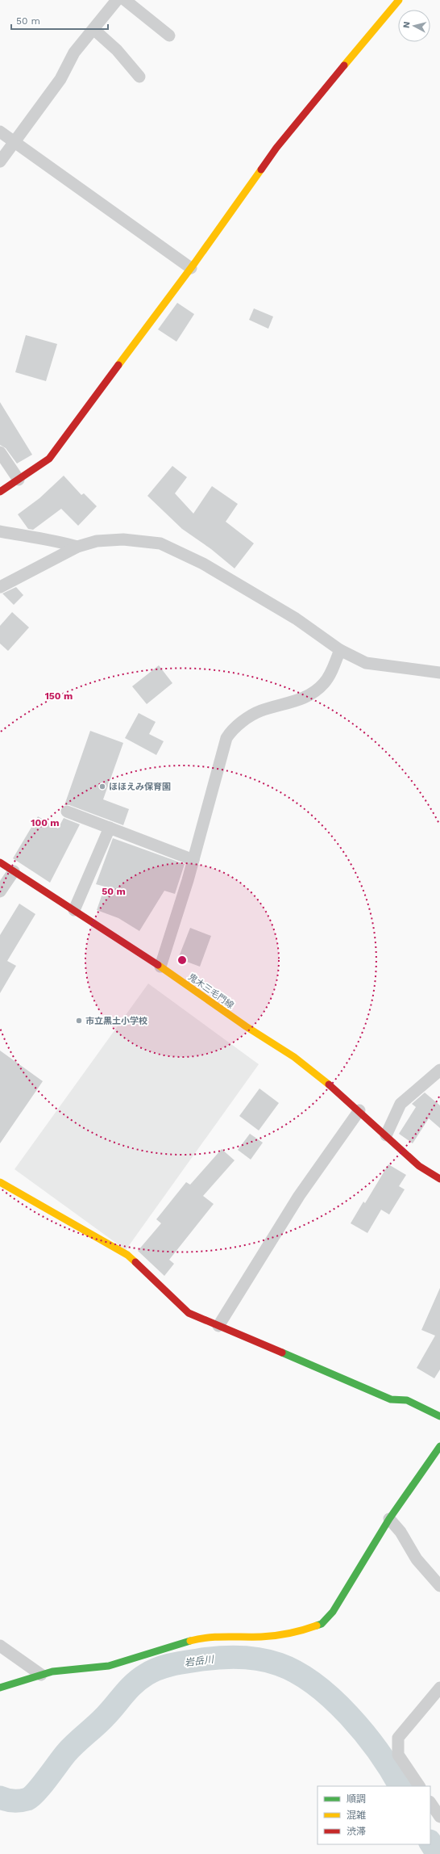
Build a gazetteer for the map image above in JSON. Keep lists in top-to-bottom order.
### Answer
{
  "streets": {
    "street": ["鬼木三毛門線"]
  },
  "water": ["岩岳川"],
  "places": ["ほほえみ保育園", "市立黒土小学校"],
  "legend": ["順調", "混雑", "渋滞"],
  "scale_bar": "50 m",
  "north": "left",
  "rings": ["150 m", "100 m", "50 m"]
}
